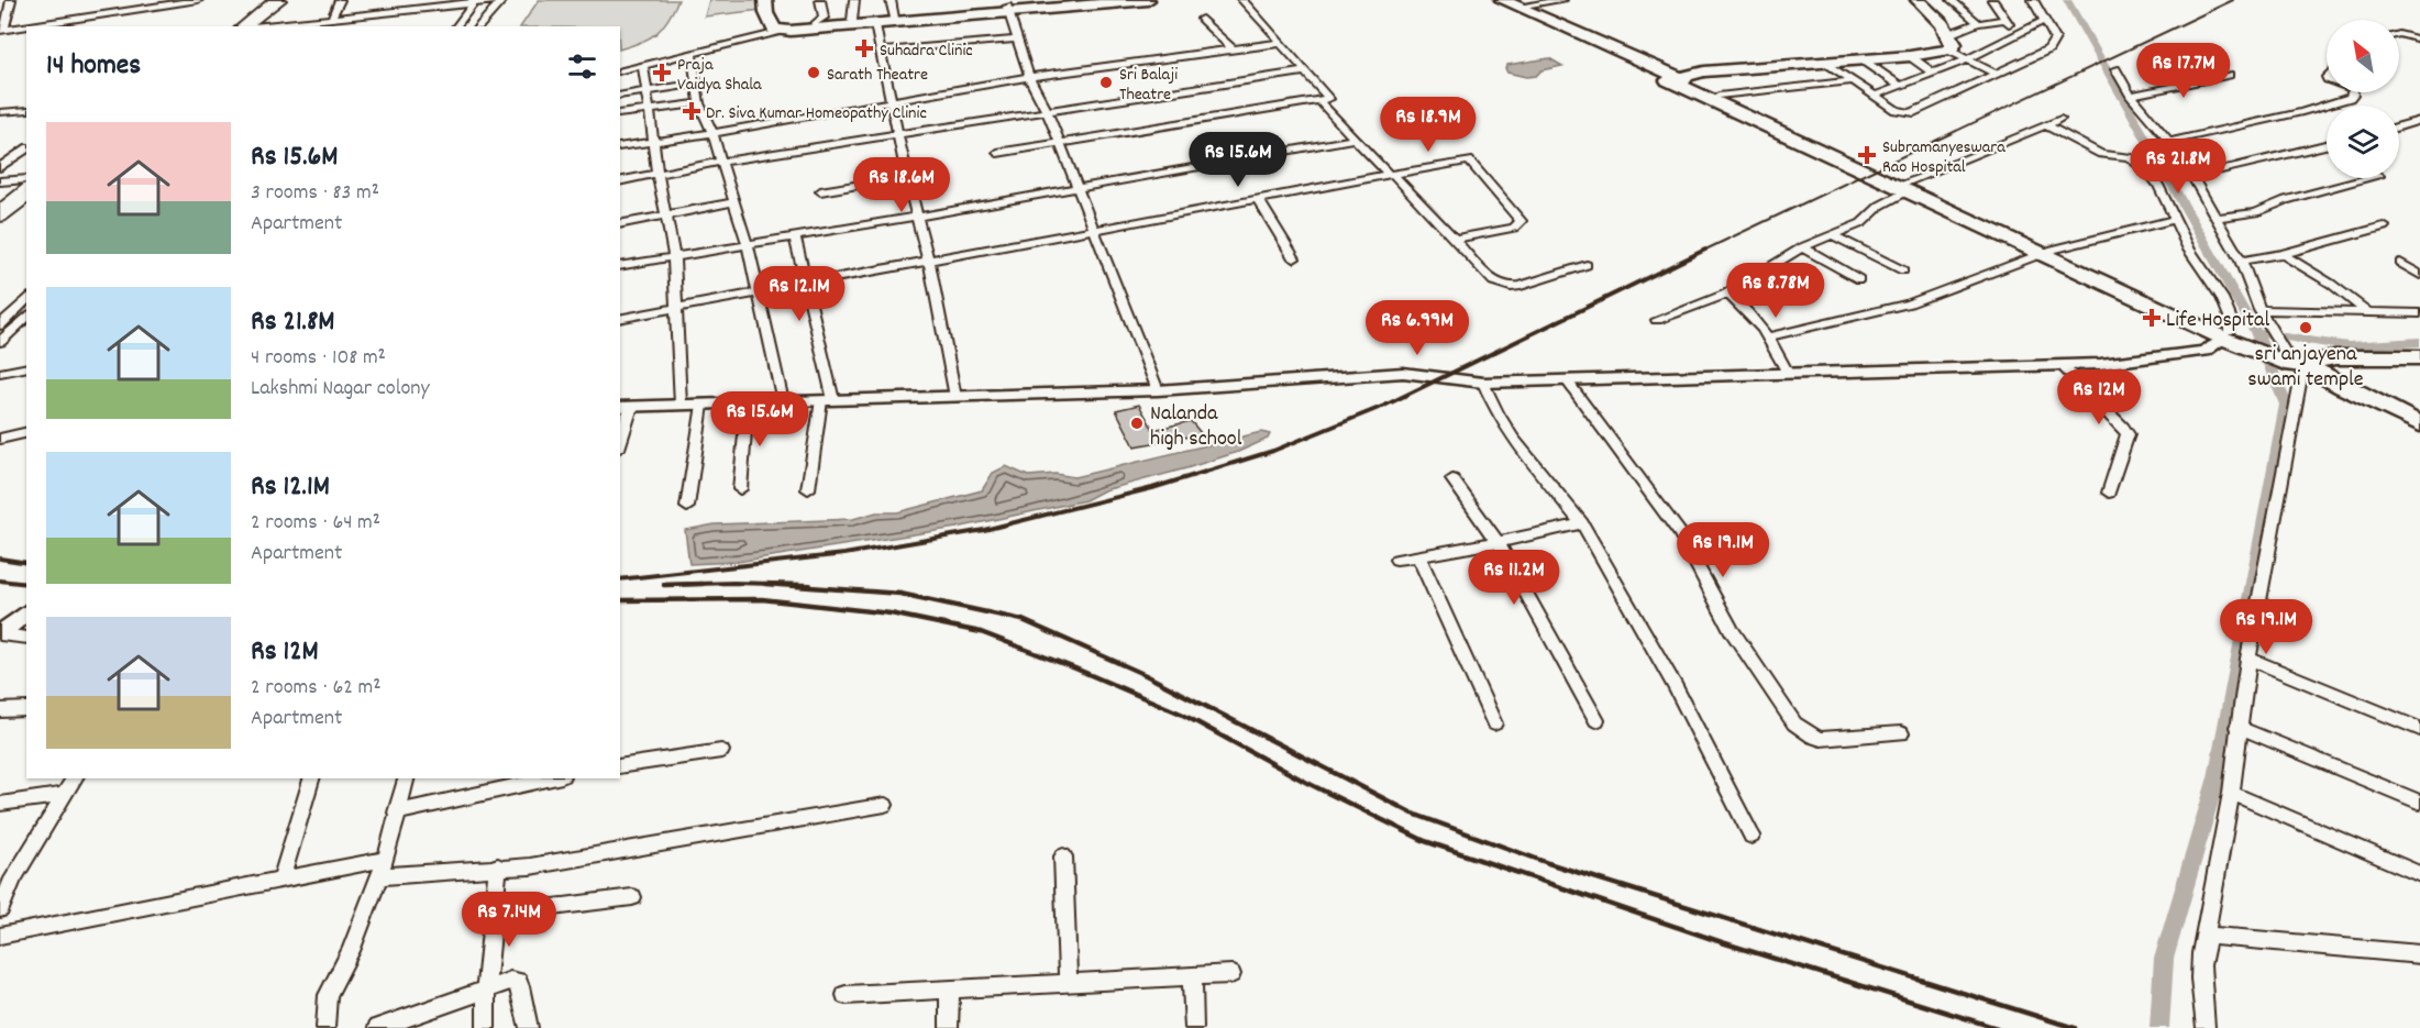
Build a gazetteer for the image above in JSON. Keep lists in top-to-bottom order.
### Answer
{
  "places": {
    "health": [
      "Suhadra Clinic",
      "Praja Vaidya Shala",
      "Dr. Siva Kumar Homeopathy Clinic",
      "Subramanyeswara Rao Hospital",
      "Life Hospital"
    ],
    "other": [
      "Sarath Theatre",
      "Sri Balaji Theatre",
      "sri anjayena swami temple",
      "Nalanda high school"
    ]
  },
  "north": "top left",
  "page": {
    "heading": "14 homes",
    "price": [
      "Rs 17.7M",
      "Rs 18.9M",
      "Rs 15.6M",
      "Rs 21.8M",
      "Rs 18.6M",
      "Rs 8.78M",
      "Rs 12.1M",
      "Rs 6.99M",
      "Rs 12M",
      "Rs 15.6M",
      "Rs 19.1M",
      "Rs 11.2M",
      "Rs 19.1M",
      "Rs 7.14M"
    ],
    "list": [
      {
        "name": "Rs 15.6M",
        "note": "3 rooms · 83 m² · Apartment"
      },
      {
        "name": "Rs 21.8M",
        "note": "4 rooms · 108 m² · Lakshmi Nagar colony"
      },
      {
        "name": "Rs 12.1M",
        "note": "2 rooms · 64 m² · Apartment"
      },
      {
        "name": "Rs 12M",
        "note": "2 rooms · 62 m² · Apartment"
      }
    ]
  }
}
